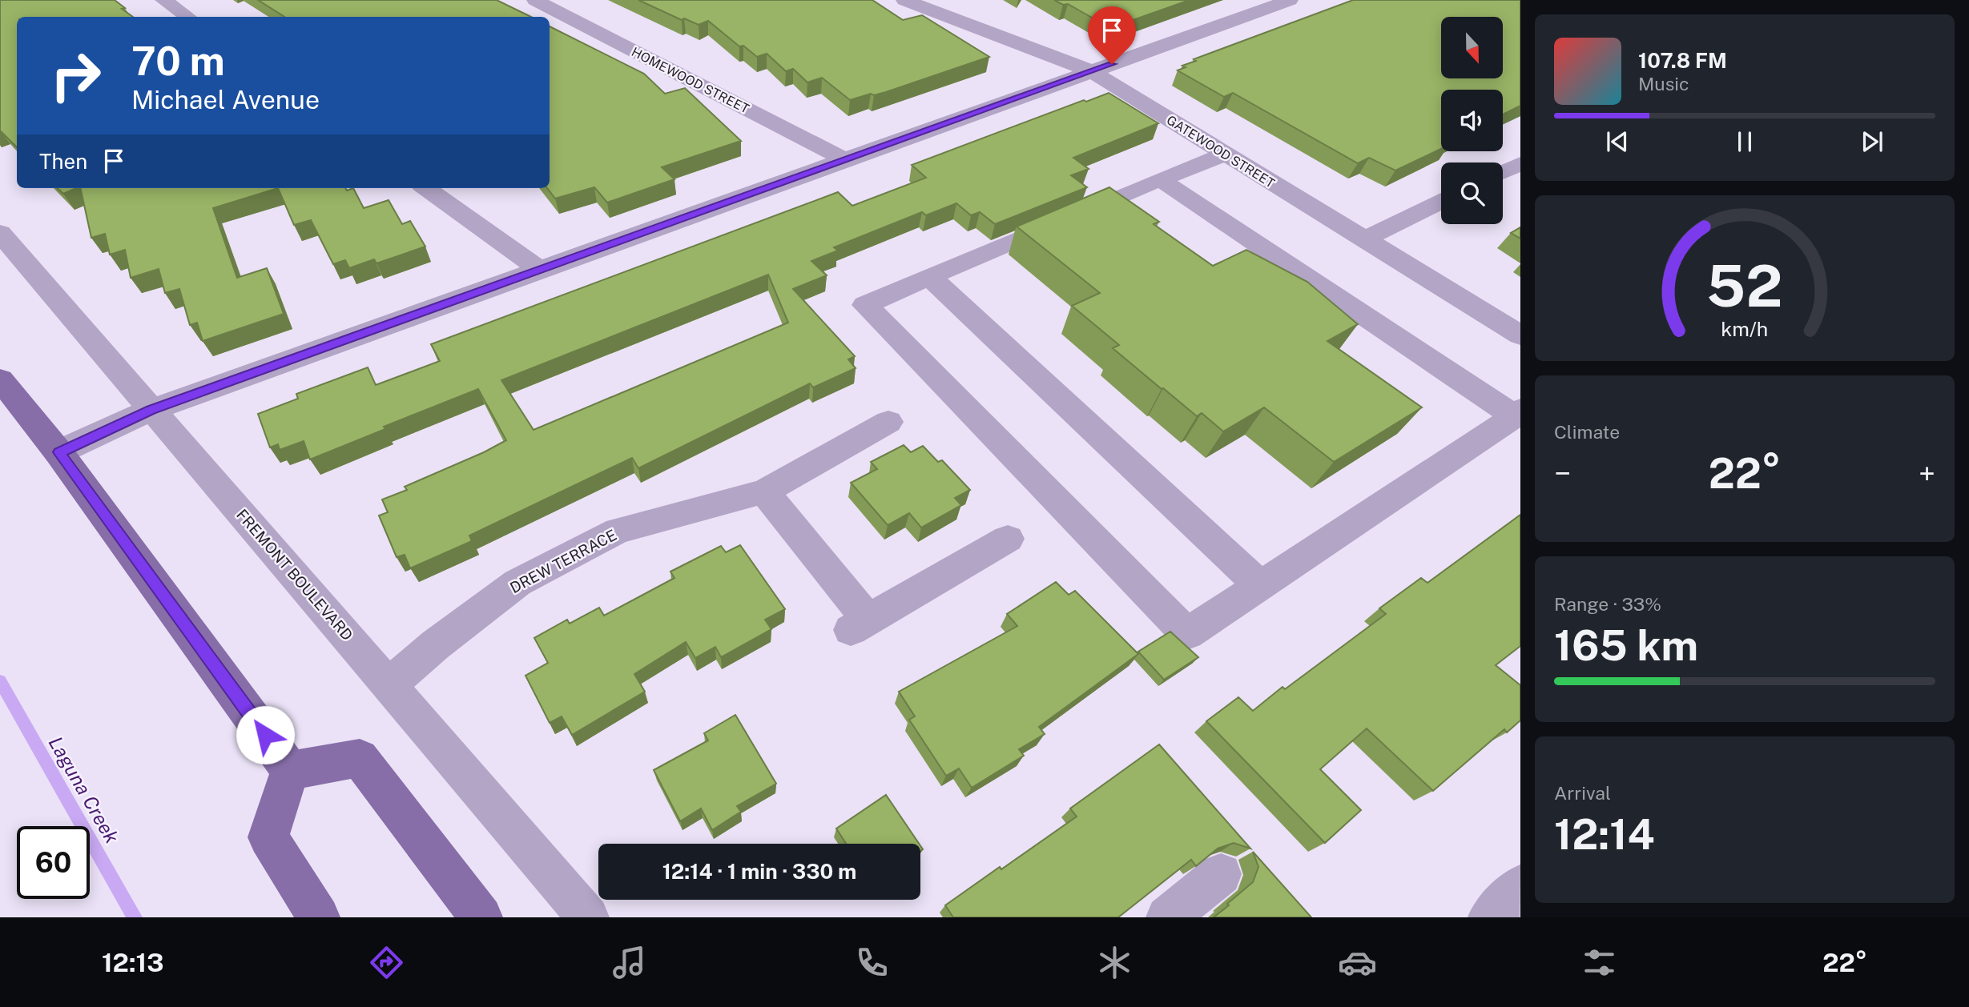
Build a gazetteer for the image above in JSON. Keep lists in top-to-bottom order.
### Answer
{
  "streets": {
    "street": [
      "HOMEWOOD STREET",
      "GATEWOOD STREET",
      "DREW TERRACE",
      "FREMONT BOULEVARD"
    ]
  },
  "crossings": [
    ["DREW TERRACE", "FREMONT BOULEVARD"]
  ],
  "water": ["Laguna Creek"],
  "north": "bottom",
  "page": {
    "turn": ["70 m", "Michael Avenue"],
    "song": ["107.8 FM", "Music"],
    "then": "Then",
    "tile": [
      "Climate",
      ["Range · 33%", "165 km"],
      ["Arrival", "12:14"]
    ],
    "heat": ["−", "22°", "+"],
    "limit": "60",
    "trip": "12:14 · 1 min · 330 m",
    "tabs": ["12:13", "22°"],
    "gauge": ["52", "km/h"]
  }
}
